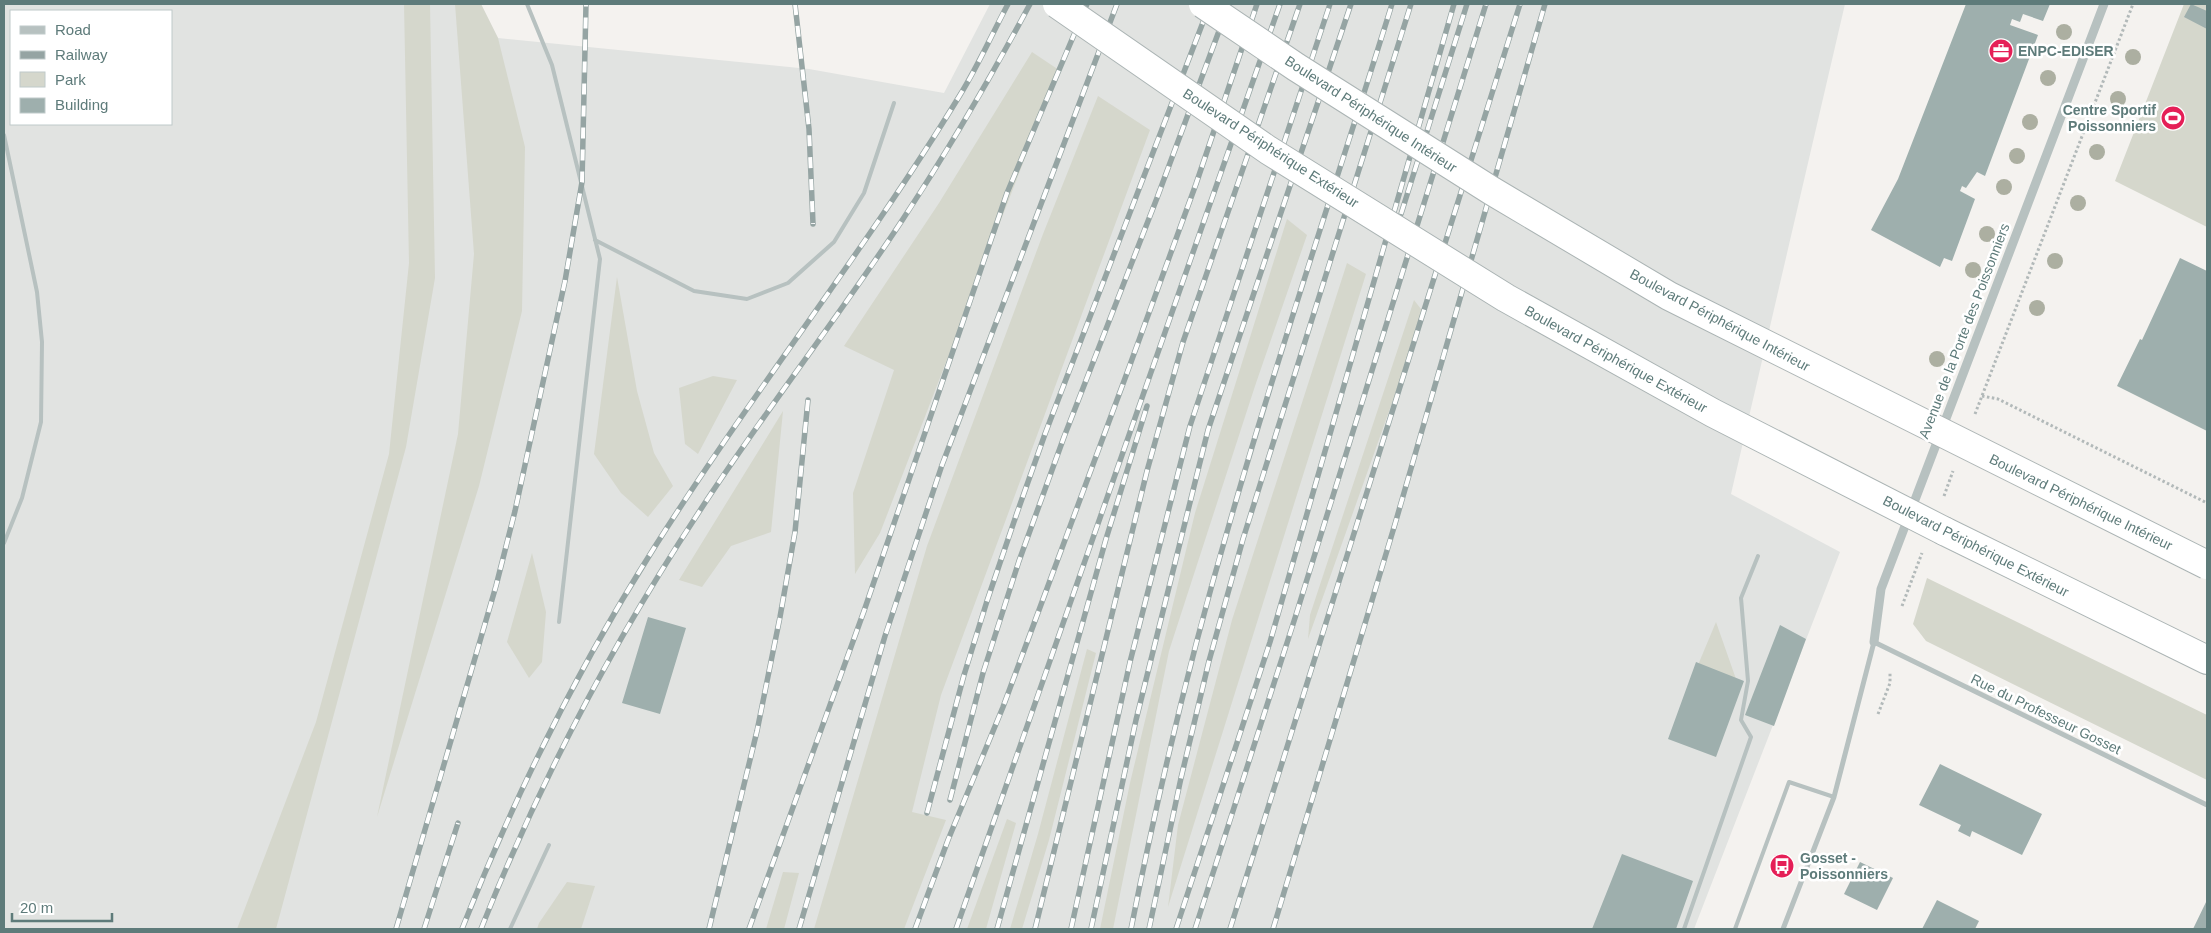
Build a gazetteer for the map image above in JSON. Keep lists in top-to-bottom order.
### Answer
{
  "streets": {
    "highway": ["Boulevard Périphérique Intérieur", "Boulevard Périphérique Extérieur"],
    "street": ["Avenue de la Porte des Poissonniers", "Rue du Professeur Gosset"]
  },
  "crossings": [
    ["Avenue de la Porte des Poissonniers", "Rue du Professeur Gosset"]
  ],
  "places": {
    "office": ["ENPC-EDISER"],
    "sports": ["Centre Sportif Poissonniers"],
    "bus stop": ["Gosset - Poissonniers"]
  },
  "legend": [
    "Road",
    "Railway",
    "Park",
    "Building"
  ],
  "scale_bar": "20 m"
}
